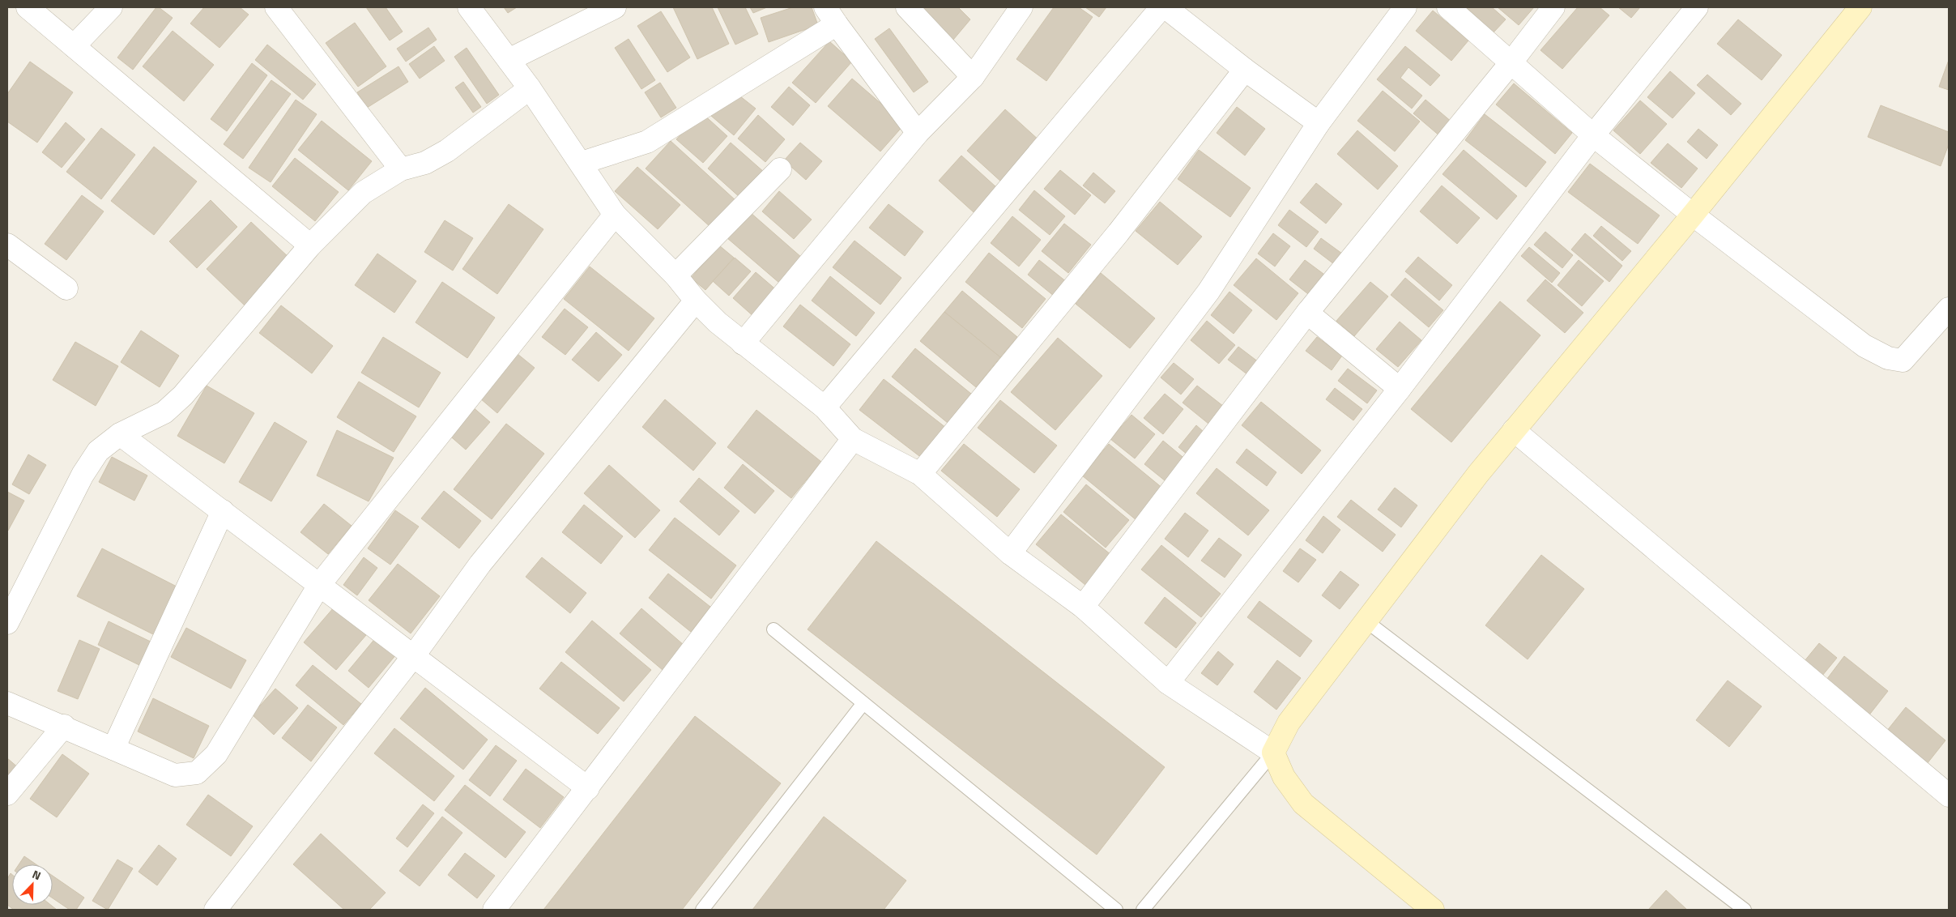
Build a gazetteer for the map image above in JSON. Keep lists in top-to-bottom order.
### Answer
{
  "north": "top right"
}
